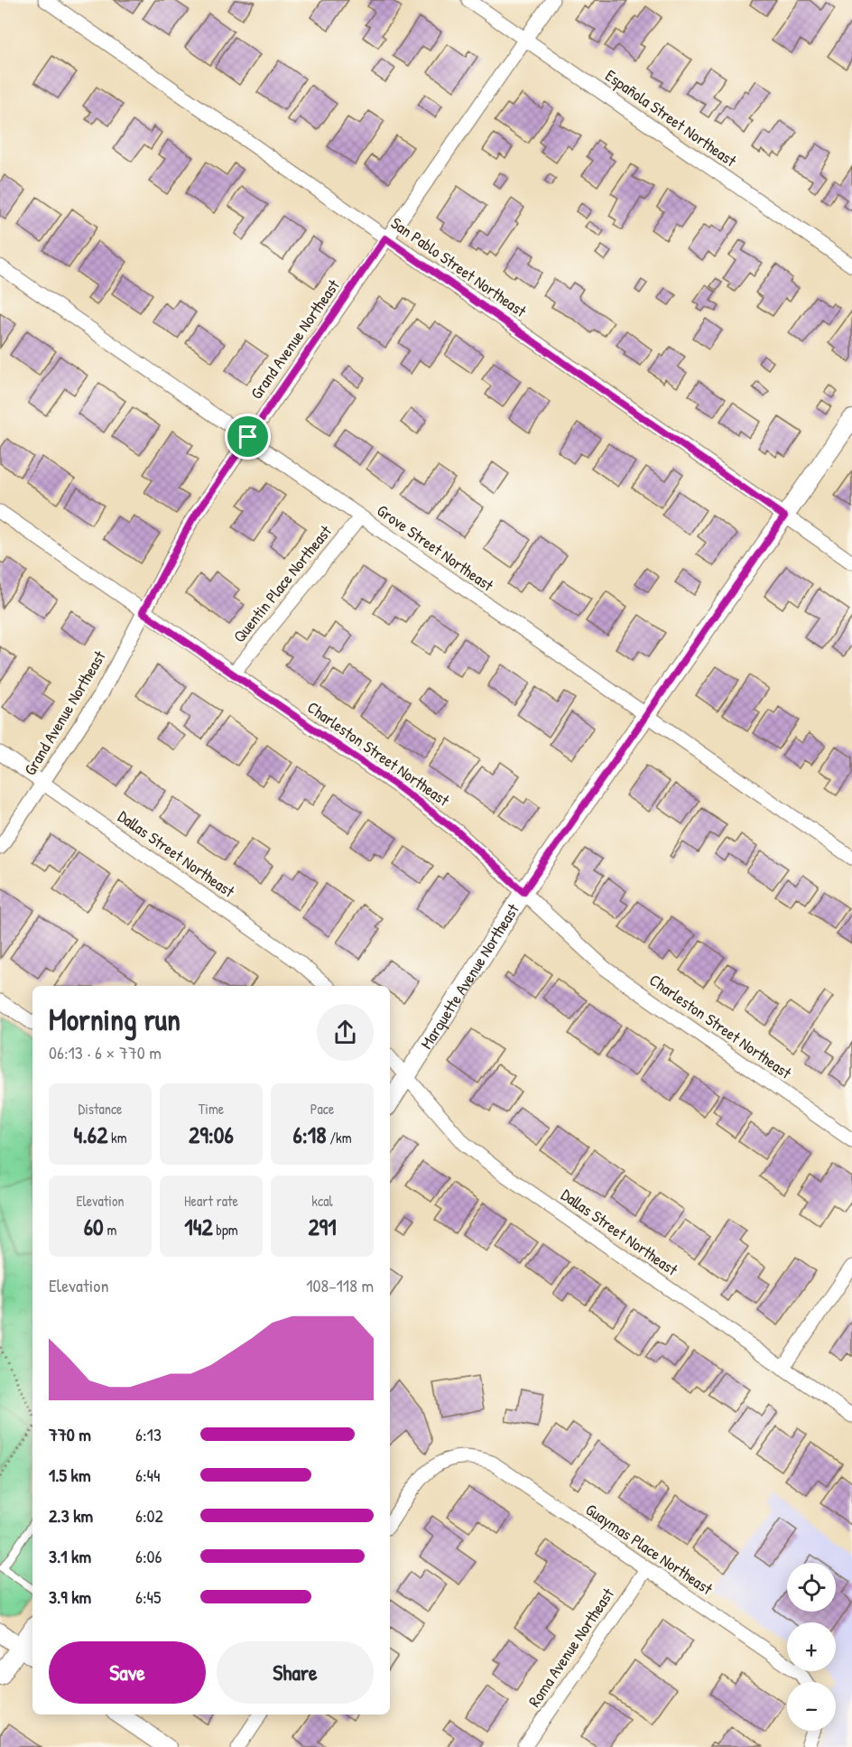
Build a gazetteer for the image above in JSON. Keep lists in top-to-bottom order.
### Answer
{
  "streets": {
    "street": [
      "Española Street Northeast",
      "San Pablo Street Northeast",
      "Grand Avenue Northeast",
      "Grove Street Northeast",
      "Quentin Place Northeast",
      "Charleston Street Northeast",
      "Dallas Street Northeast",
      "Marquette Avenue Northeast",
      "Guaymas Place Northeast",
      "Roma Avenue Northeast"
    ]
  },
  "crossings": [
    ["Española Street Northeast", "Grand Avenue Northeast"],
    ["San Pablo Street Northeast", "Grand Avenue Northeast"],
    ["San Pablo Street Northeast", "Marquette Avenue Northeast"],
    ["Grand Avenue Northeast", "Grove Street Northeast"],
    ["Grand Avenue Northeast", "Charleston Street Northeast"],
    ["Grand Avenue Northeast", "Dallas Street Northeast"],
    ["Grove Street Northeast", "Quentin Place Northeast"],
    ["Grove Street Northeast", "Marquette Avenue Northeast"],
    ["Quentin Place Northeast", "Charleston Street Northeast"],
    ["Charleston Street Northeast", "Marquette Avenue Northeast"],
    ["Dallas Street Northeast", "Marquette Avenue Northeast"],
    ["Guaymas Place Northeast", "Roma Avenue Northeast"]
  ],
  "page": {
    "heading": ["Morning run", "06:13 · 6 × 770 m"],
    "stats": [
      ["Distance", "4.62 km"],
      ["Time", "29:06"],
      ["Pace", "6:18 /km"],
      ["Elevation", "60 m"],
      ["Heart rate", "142 bpm"],
      ["kcal", "291"]
    ],
    "chart": ["Elevation", "108–118 m"],
    "list": [
      {
        "name": "770 m",
        "note": "6:13"
      },
      {
        "name": "1.5 km",
        "note": "6:44"
      },
      {
        "name": "2.3 km",
        "note": "6:02"
      },
      {
        "name": "3.1 km",
        "note": "6:06"
      },
      {
        "name": "3.9 km",
        "note": "6:45"
      }
    ],
    "map_buttons": ["+", "−"],
    "buttons": ["Save", "Share"]
  }
}
